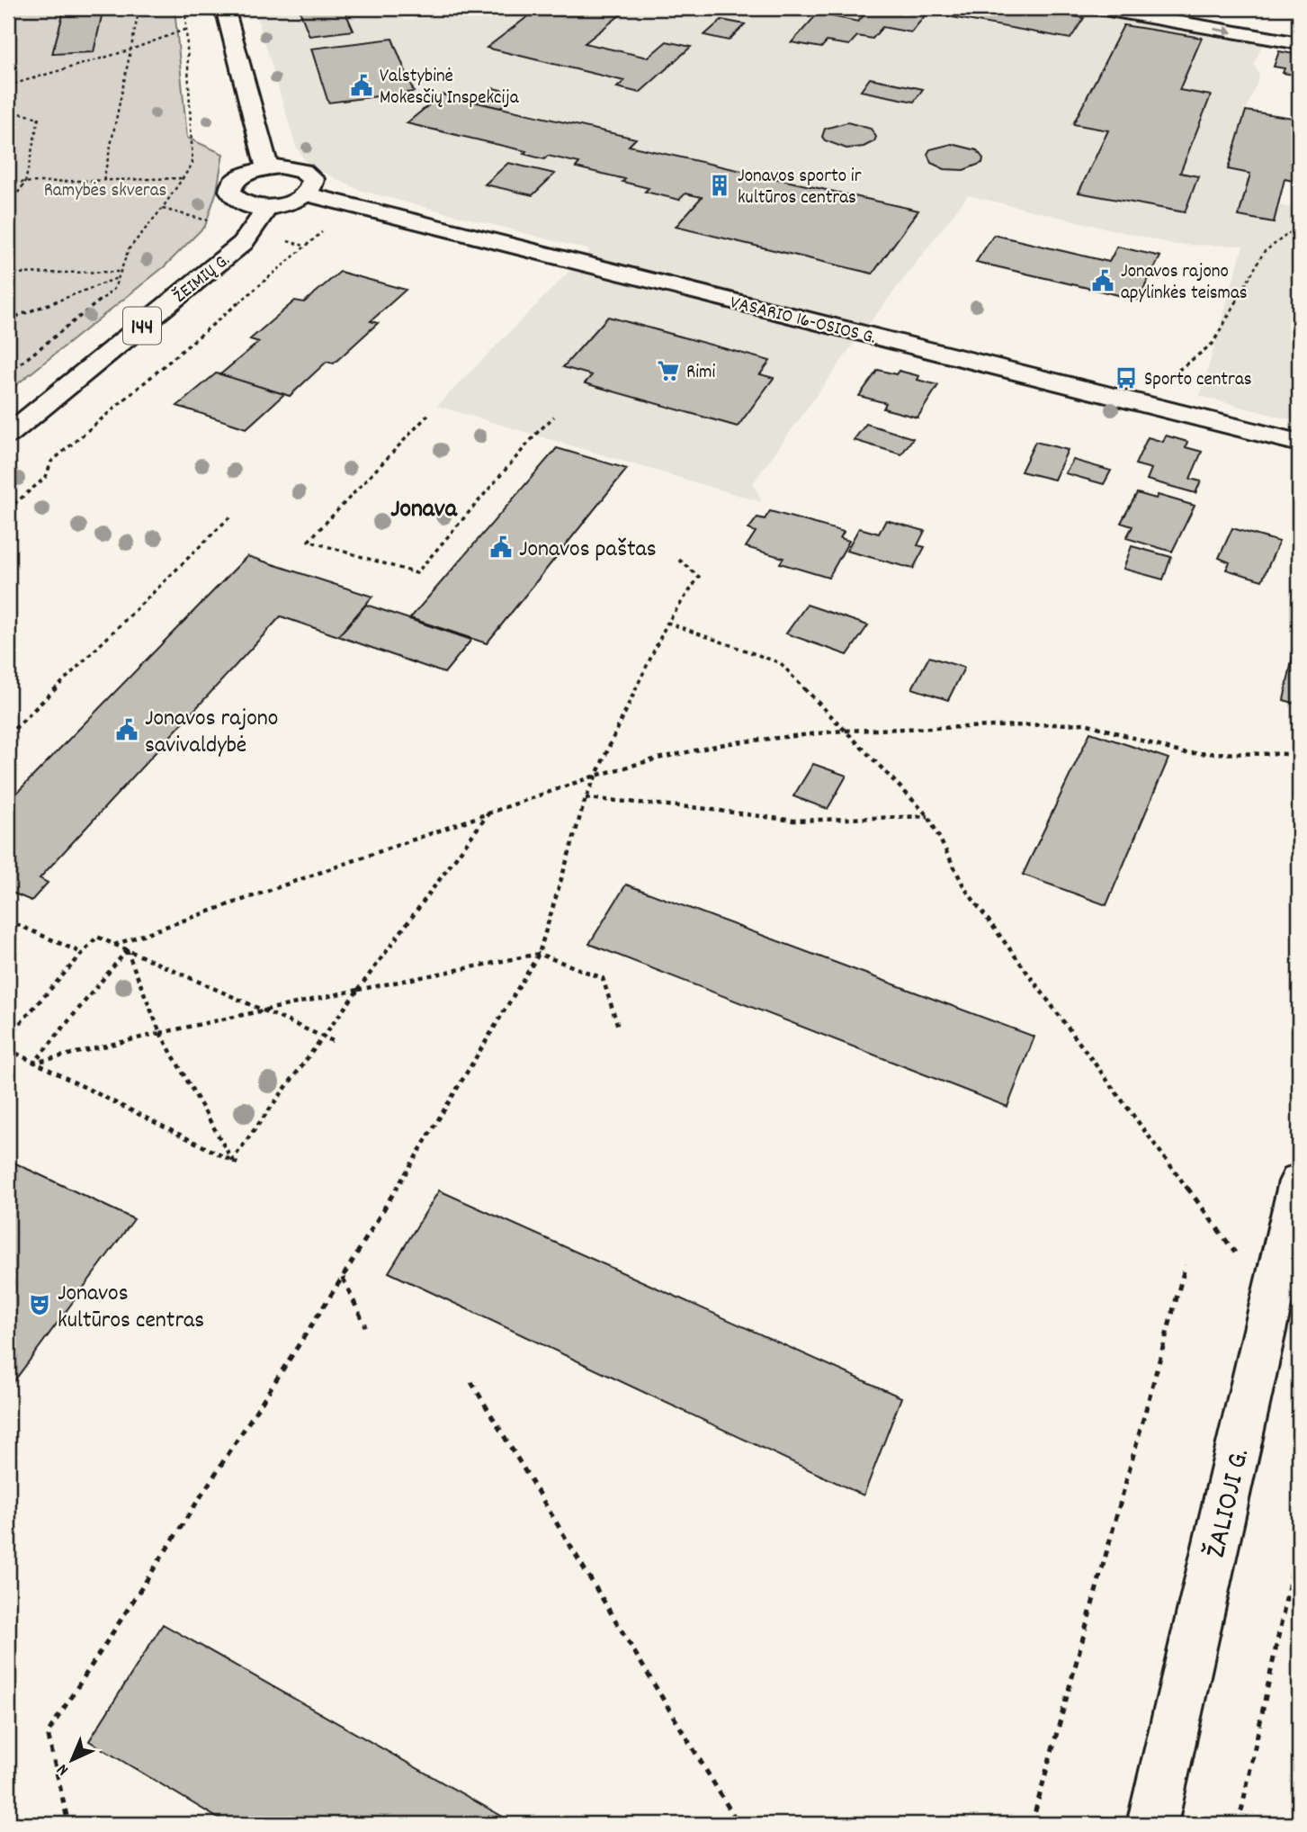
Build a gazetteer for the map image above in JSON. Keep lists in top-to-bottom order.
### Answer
{
  "streets": {
    "main road": [
      "ŽEIMIŲ G.",
      "VASARIO 16-OSIOS G.",
      "144",
      "ŽALIOJI G."
    ]
  },
  "districts": ["Jonava"],
  "parks": ["Ramybės skveras"],
  "places": {
    "public building": [
      "Valstybinė Mokesčių Inspekcija",
      "Jonavos rajono apylinkės teismas",
      "Jonavos paštas",
      "Jonavos rajono savivaldybė"
    ],
    "building": ["Jonavos sporto ir kultūros centras"],
    "supermarket": ["Rimi"],
    "bus stop": ["Sporto centras"],
    "theatre": ["Jonavos kultūros centras"]
  },
  "north": "bottom left"
}
